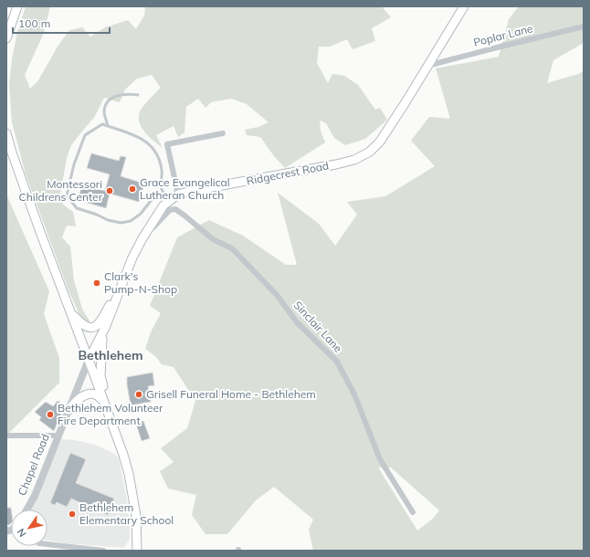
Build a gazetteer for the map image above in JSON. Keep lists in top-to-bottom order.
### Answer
{
  "streets": {
    "main road": ["Ridgecrest Road"],
    "street": ["Poplar Lane", "Sinclair Lane", "Chapel Road"]
  },
  "crossings": [
    ["Poplar Lane", "Ridgecrest Road"],
    ["Ridgecrest Road", "Sinclair Lane"],
    ["Ridgecrest Road", "Chapel Road"]
  ],
  "districts": ["Bethlehem"],
  "places": [
    "Grace Evangelical Lutheran Church",
    "Montessori Childrens Center",
    "Clark's Pump-N-Shop",
    "Grisell Funeral Home - Bethlehem",
    "Bethlehem Volunteer Fire Department",
    "Bethlehem Elementary School"
  ],
  "scale_bar": "100 m",
  "north": "bottom left"
}
